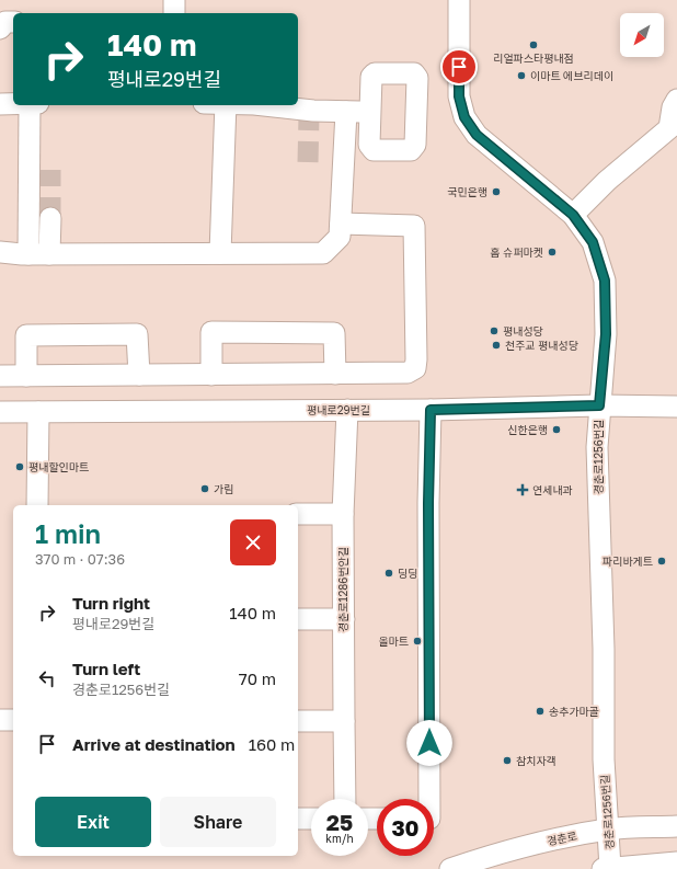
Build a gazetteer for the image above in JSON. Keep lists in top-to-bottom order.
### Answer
{
  "streets": {
    "street": [
      "평내로29번길",
      "경춘로1256번길",
      "경춘로1286번안길",
      "경춘로"
    ]
  },
  "crossings": [
    ["평내로29번길", "경춘로1256번길"],
    ["평내로29번길", "경춘로1286번안길"],
    ["경춘로1256번길", "경춘로"]
  ],
  "places": {
    "other": [
      "리얼파스타평내점",
      "이마트 에브리데이",
      "국민은행",
      "홈 슈퍼마켓",
      "평내성당",
      "천주교 평내성당",
      "신한은행",
      "평내할인마트",
      "가림",
      "파리바게트",
      "딩딩",
      "올마트",
      "송추가마골",
      "참치자객"
    ],
    "health": ["연세내과"]
  },
  "north": "bottom left",
  "page": {
    "turn": ["140 m", "평내로29번길"],
    "heading": ["1 min", "370 m · 07:36"],
    "list": [
      {
        "name": "Turn right",
        "note": "평내로29번길",
        "value": "140 m"
      },
      {
        "name": "Turn left",
        "note": "경춘로1256번길",
        "value": "70 m"
      },
      {
        "name": "Arrive at destination",
        "value": "160 m"
      }
    ],
    "buttons": ["Exit", "Share"],
    "speed": "25 km/h",
    "limit": "30"
  }
}
